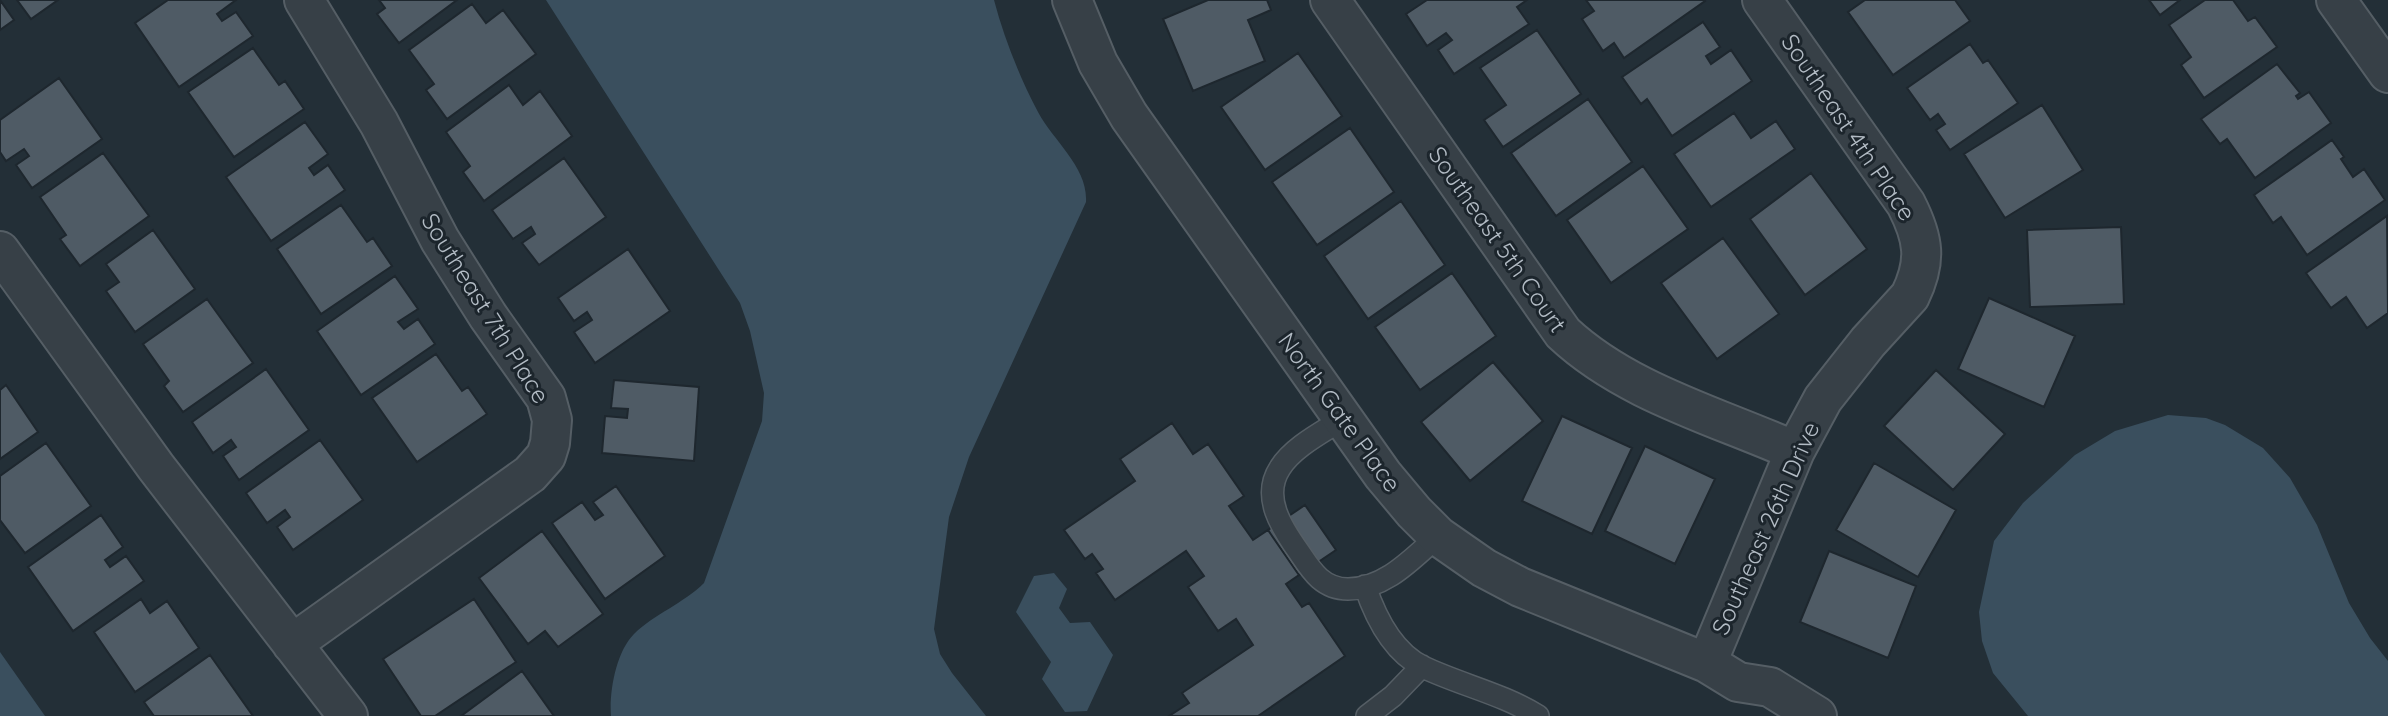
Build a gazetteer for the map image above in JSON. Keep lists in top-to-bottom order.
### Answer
{
  "streets": {
    "street": [
      "Southeast 4th Place",
      "Southeast 5th Court",
      "Southeast 7th Place",
      "North Gate Place",
      "Southeast 26th Drive"
    ]
  },
  "crossings": [
    ["Southeast 4th Place", "Southeast 26th Drive"],
    ["Southeast 5th Court", "Southeast 26th Drive"],
    ["North Gate Place", "Southeast 26th Drive"]
  ]
}
